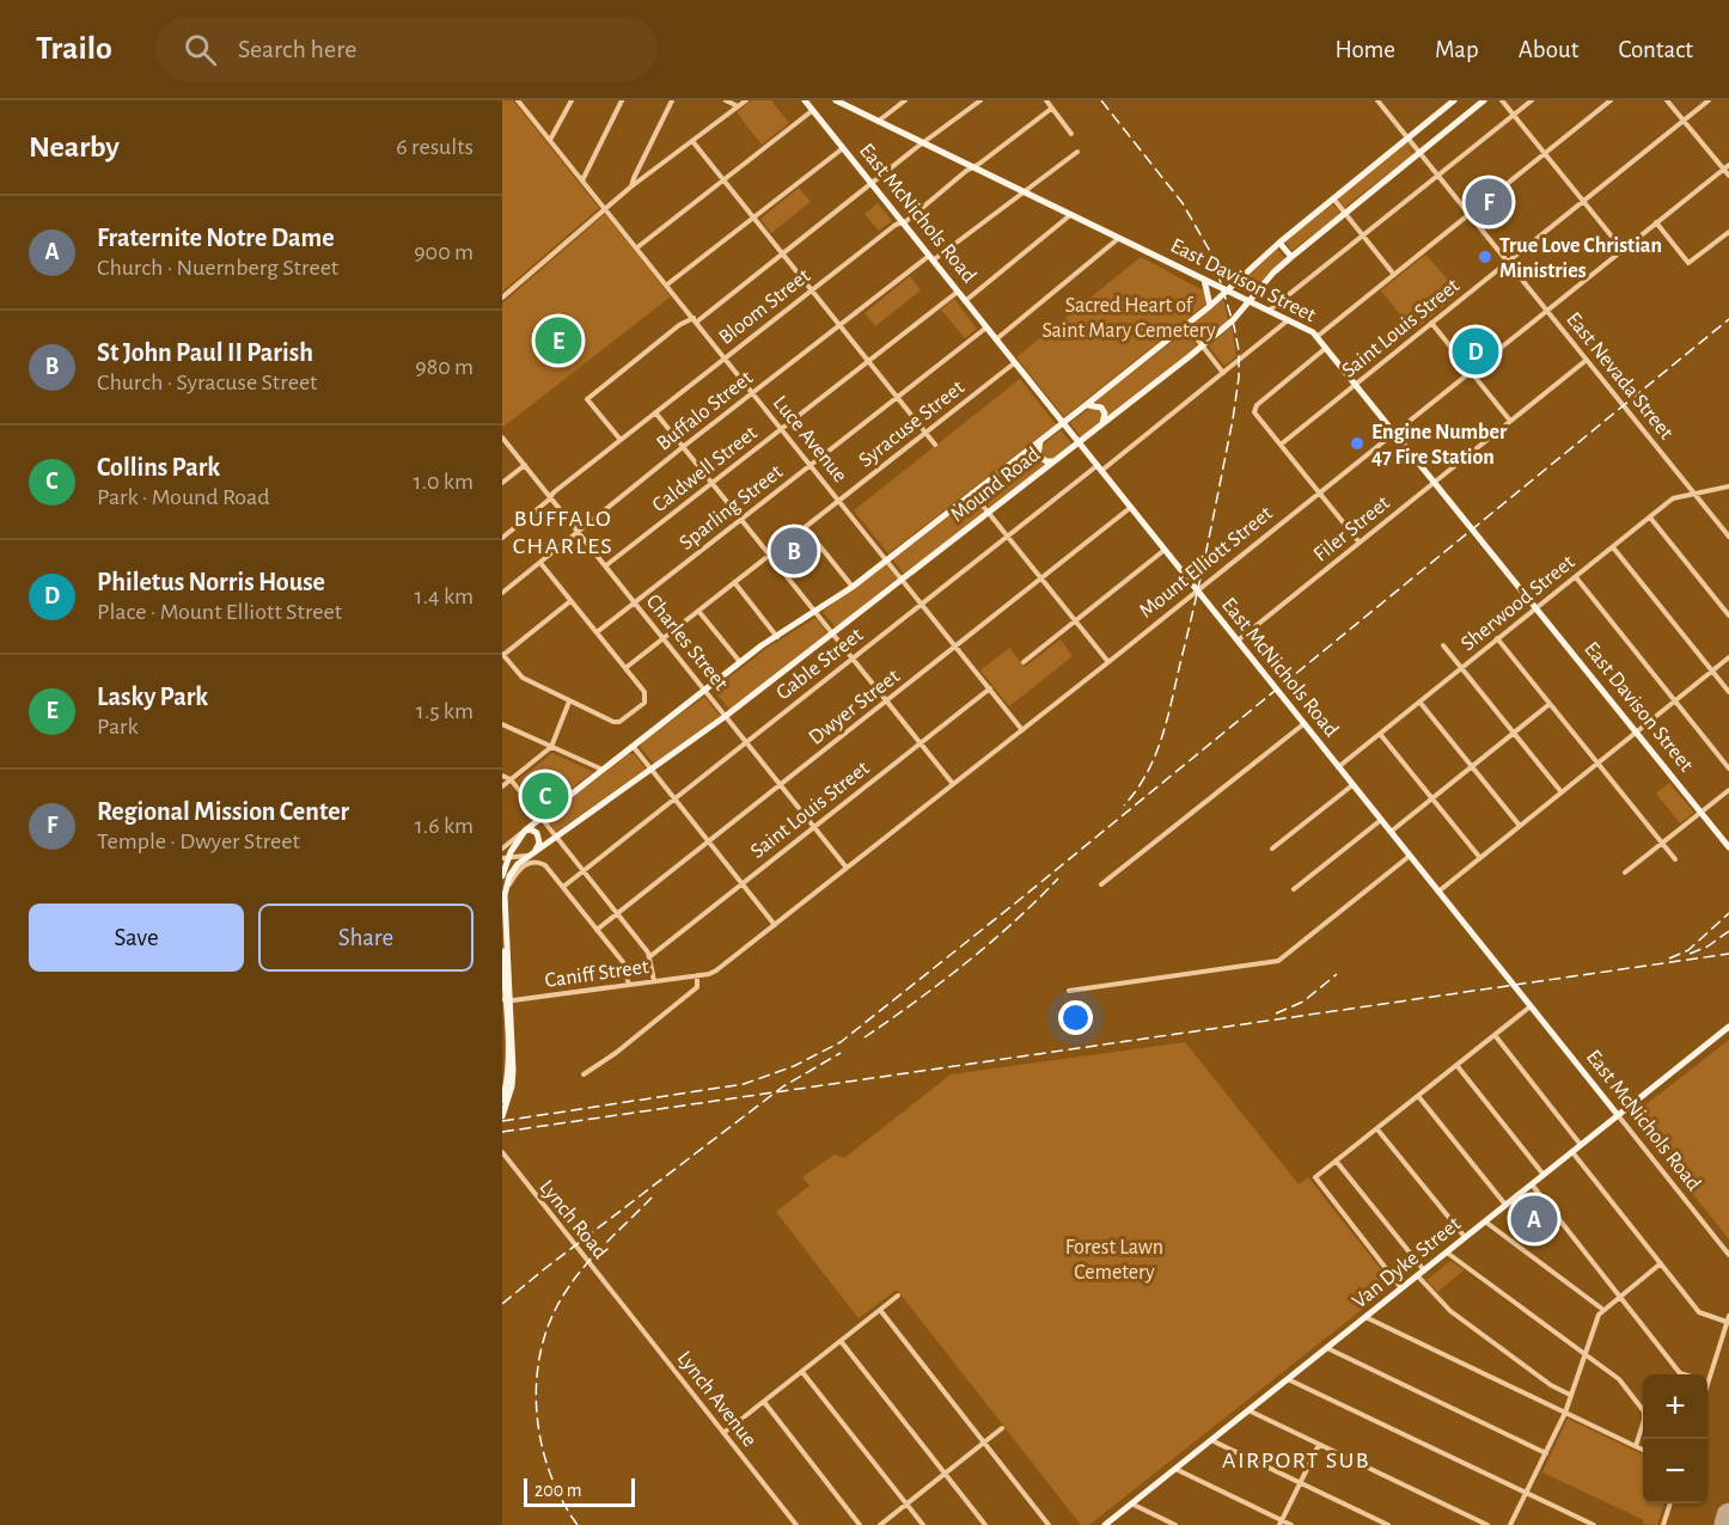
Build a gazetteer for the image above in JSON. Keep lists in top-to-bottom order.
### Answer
{
  "streets": {
    "main road": [
      "East McNichols Road",
      "East Davison Street",
      "Mound Road",
      "Van Dyke Street"
    ],
    "street": [
      "Bloom Street",
      "Saint Louis Street",
      "East Nevada Street",
      "Buffalo Street",
      "Syracuse Street",
      "Luce Avenue",
      "Caldwell Street",
      "Sparling Street",
      "Filer Street",
      "Mount Elliott Street",
      "Sherwood Street",
      "Charles Street",
      "Gable Street",
      "Dwyer Street",
      "Caniff Street",
      "Lynch Road",
      "Lynch Avenue"
    ]
  },
  "crossings": [
    ["East McNichols Road", "Bloom Street"],
    ["East McNichols Road", "Buffalo Street"],
    ["East McNichols Road", "Syracuse Street"],
    ["East McNichols Road", "Caldwell Street"],
    ["East McNichols Road", "Mound Road"],
    ["East McNichols Road", "Sparling Street"],
    ["East McNichols Road", "Filer Street"],
    ["East McNichols Road", "Mount Elliott Street"],
    ["East McNichols Road", "Sherwood Street"],
    ["East McNichols Road", "Gable Street"],
    ["East McNichols Road", "Dwyer Street"],
    ["East McNichols Road", "Van Dyke Street"],
    ["East Davison Street", "Bloom Street"],
    ["East Davison Street", "Saint Louis Street"],
    ["East Davison Street", "Buffalo Street"],
    ["East Davison Street", "Mound Road"],
    ["East Davison Street", "Filer Street"],
    ["East Davison Street", "Mount Elliott Street"],
    ["East Davison Street", "Sherwood Street"],
    ["East Davison Street", "Gable Street"],
    ["Bloom Street", "Luce Avenue"],
    ["Bloom Street", "Charles Street"],
    ["Saint Louis Street", "East Nevada Street"],
    ["Saint Louis Street", "Luce Avenue"],
    ["Saint Louis Street", "Charles Street"],
    ["East Nevada Street", "Mound Road"],
    ["East Nevada Street", "Filer Street"],
    ["East Nevada Street", "Mount Elliott Street"],
    ["East Nevada Street", "Sherwood Street"],
    ["Buffalo Street", "Luce Avenue"],
    ["Buffalo Street", "Charles Street"],
    ["Syracuse Street", "Luce Avenue"],
    ["Syracuse Street", "Charles Street"],
    ["Luce Avenue", "Caldwell Street"],
    ["Luce Avenue", "Mound Road"],
    ["Luce Avenue", "Sparling Street"],
    ["Luce Avenue", "Mount Elliott Street"],
    ["Luce Avenue", "Gable Street"],
    ["Luce Avenue", "Dwyer Street"],
    ["Caldwell Street", "Charles Street"],
    ["Mound Road", "Charles Street"],
    ["Sparling Street", "Charles Street"],
    ["Mount Elliott Street", "Charles Street"],
    ["Mount Elliott Street", "Caniff Street"],
    ["Charles Street", "Gable Street"],
    ["Charles Street", "Dwyer Street"],
    ["Lynch Road", "Lynch Avenue"]
  ],
  "districts": ["BUFFALO CHARLES", "AIRPORT SUB"],
  "parks": ["Sacred Heart of Saint Mary Cemetery", "Forest Lawn Cemetery"],
  "places": ["True Love Christian Ministries", "Engine Number 47 Fire Station"],
  "scale_bar": "200 m",
  "page": {
    "header": "Trailo",
    "search": "Search here",
    "nav": [
      "Home",
      "Map",
      "About",
      "Contact"
    ],
    "heading": ["Nearby", "6 results"],
    "pins": [
      "F",
      "E",
      "D",
      "B",
      "C",
      "A"
    ],
    "list": [
      {
        "mark": "A",
        "name": "Fraternite Notre Dame",
        "note": "Church · Nuernberg Street",
        "value": "900 m"
      },
      {
        "mark": "B",
        "name": "St John Paul II Parish",
        "note": "Church · Syracuse Street",
        "value": "980 m"
      },
      {
        "mark": "C",
        "name": "Collins Park",
        "note": "Park · Mound Road",
        "value": "1.0 km"
      },
      {
        "mark": "D",
        "name": "Philetus Norris House",
        "note": "Place · Mount Elliott Street",
        "value": "1.4 km"
      },
      {
        "mark": "E",
        "name": "Lasky Park",
        "note": "Park",
        "value": "1.5 km"
      },
      {
        "mark": "F",
        "name": "Regional Mission Center",
        "note": "Temple · Dwyer Street",
        "value": "1.6 km"
      }
    ],
    "buttons": ["Save", "Share"],
    "map_buttons": ["+", "−"],
    "scale": "200 m"
  }
}
